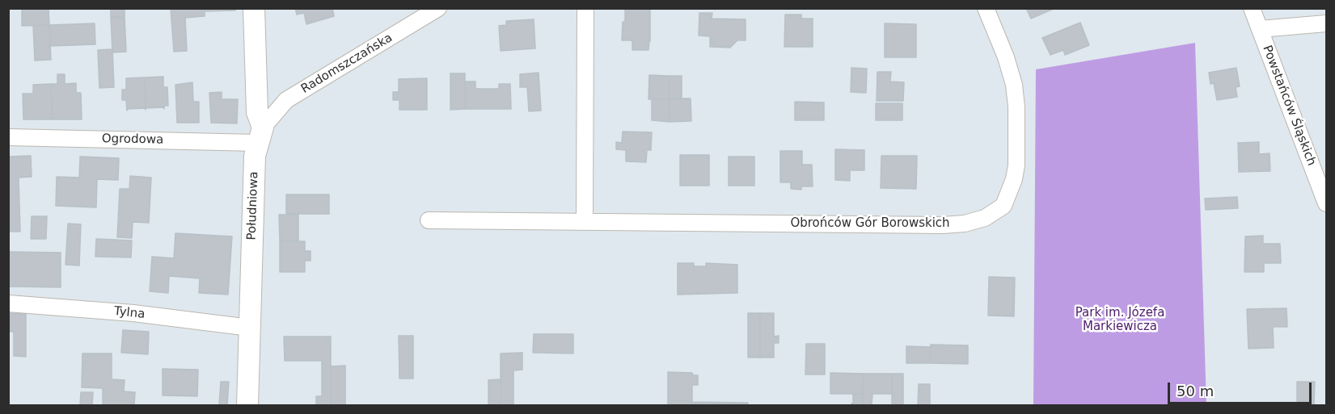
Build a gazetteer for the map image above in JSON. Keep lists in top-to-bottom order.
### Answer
{
  "streets": {
    "street": [
      "Radomszczańska",
      "Powstańców Śląskich",
      "Ogrodowa",
      "Południowa",
      "Obrońców Gór Borowskich",
      "Tylna"
    ]
  },
  "crossings": [
    ["Radomszczańska", "Ogrodowa"],
    ["Radomszczańska", "Południowa"],
    ["Ogrodowa", "Południowa"],
    ["Południowa", "Tylna"]
  ],
  "parks": ["Park im. Józefa Markiewicza"],
  "scale_bar": "50 m"
}
